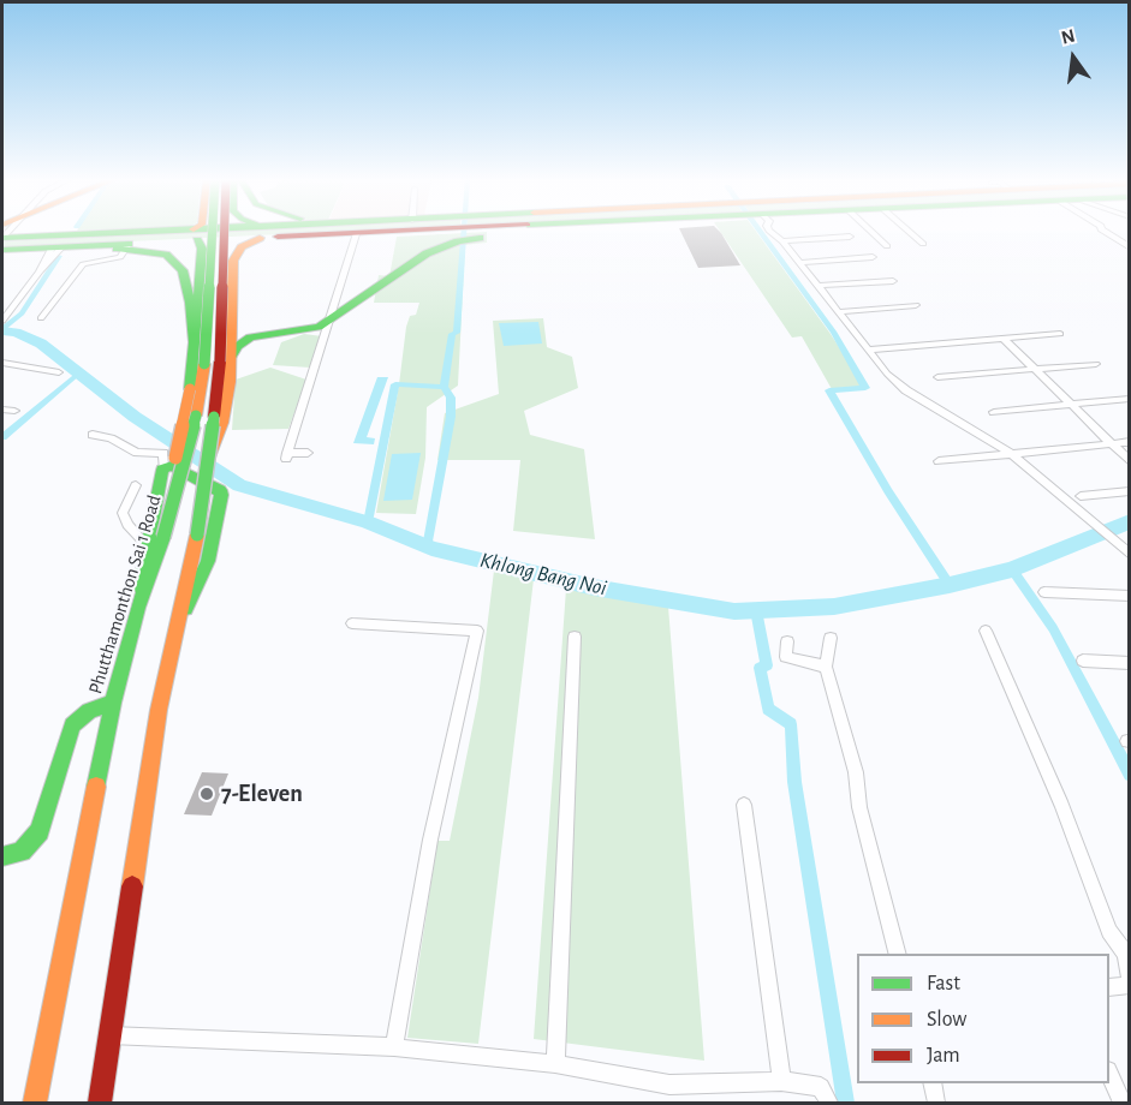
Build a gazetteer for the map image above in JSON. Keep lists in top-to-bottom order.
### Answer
{
  "streets": {
    "main road": ["Phutthamonthon Sai 1 Road"]
  },
  "water": ["Khlong Bang Noi"],
  "places": ["7-Eleven"],
  "legend": ["Fast", "Slow", "Jam"],
  "north": "top"
}
